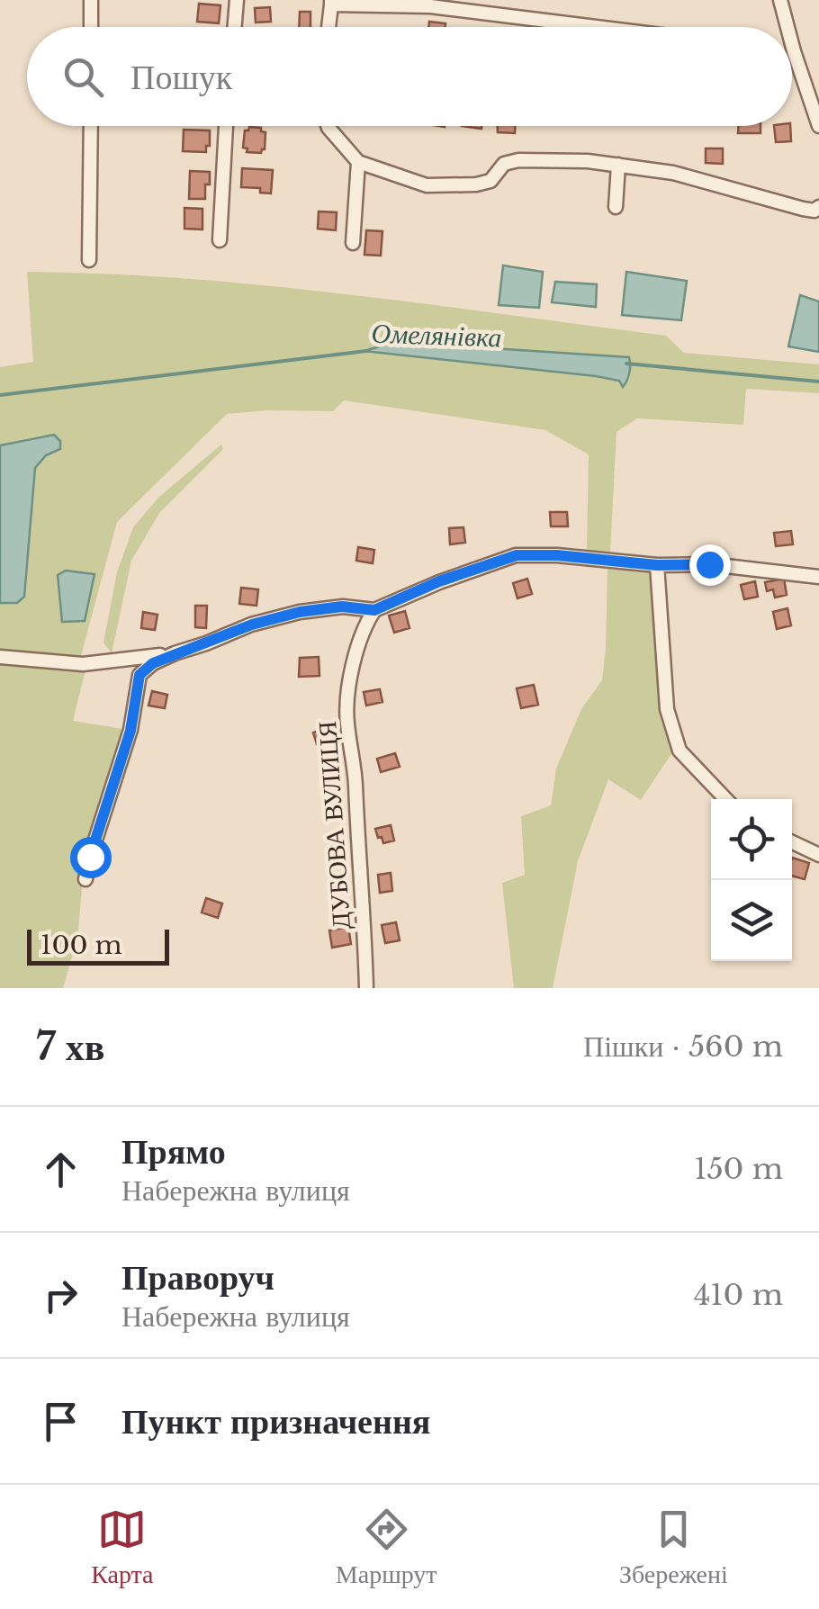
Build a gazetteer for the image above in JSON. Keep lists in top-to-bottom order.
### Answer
{
  "streets": {
    "street": ["ДУБОВА ВУЛИЦЯ"]
  },
  "water": ["Омелянівка"],
  "scale_bar": "100 m",
  "page": {
    "search": "Пошук",
    "scale": "100 m",
    "heading": ["7 хв", "Пішки · 560 m"],
    "list": [
      ["Прямо", "Набережна вулиця", "150 m"],
      ["Праворуч", "Набережна вулиця", "410 m"],
      "Пункт призначення"
    ],
    "nav": ["Карта", "Маршрут", "Збережені"]
  }
}
